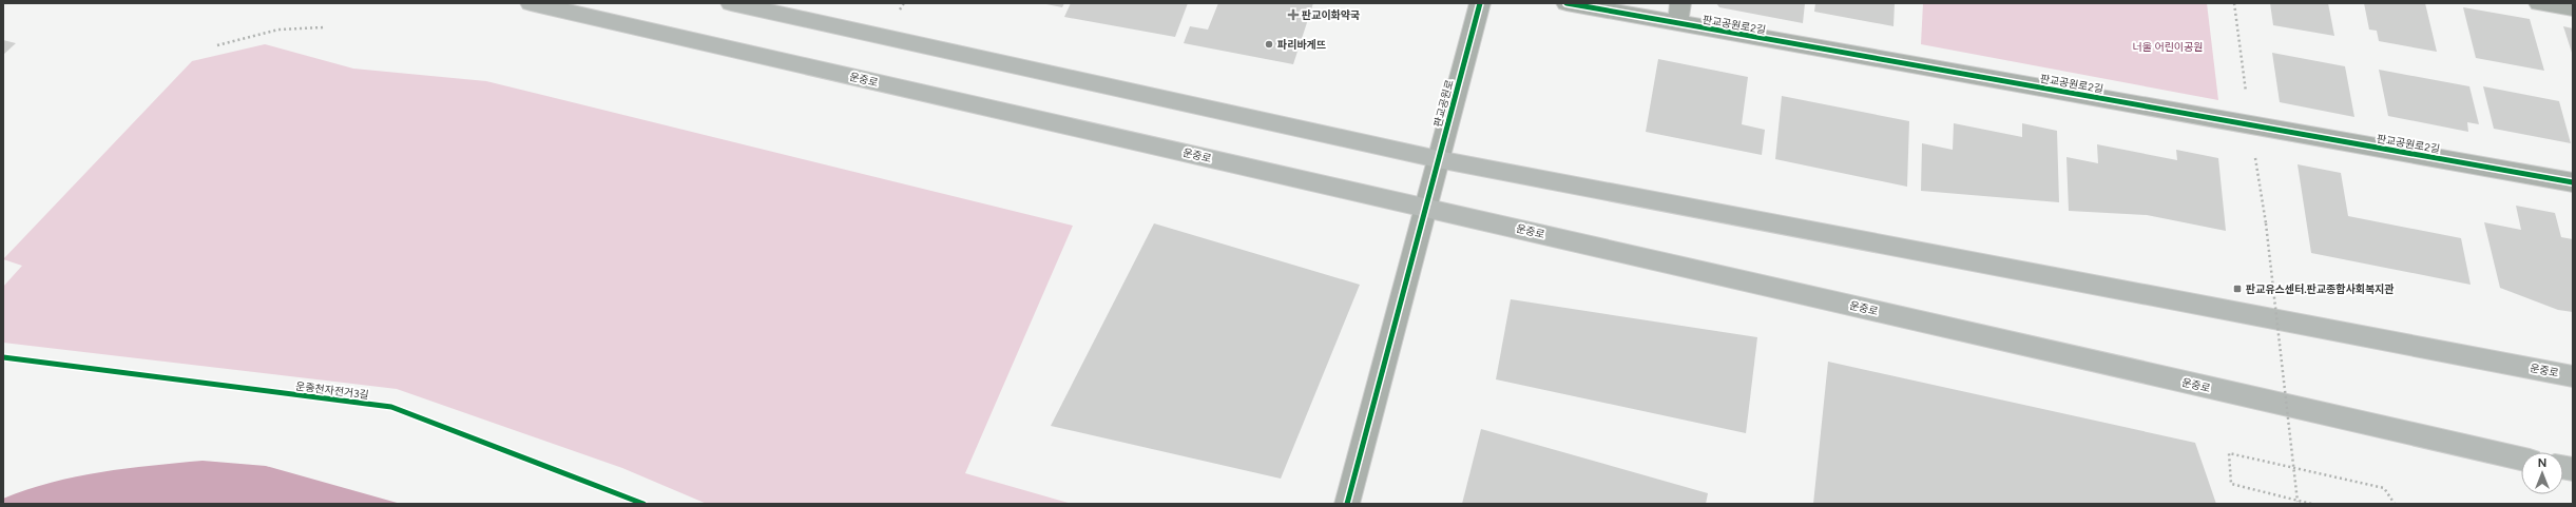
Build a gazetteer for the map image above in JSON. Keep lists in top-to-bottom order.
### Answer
{
  "streets": {
    "main road": ["운중로"],
    "street": ["판교공원로2길", "판교공원로"],
    "cycle path": ["운중천자전거3길"]
  },
  "crossings": [
    ["운중로", "판교공원로"]
  ],
  "parks": ["너울 어린이공원"],
  "places": {
    "health": ["판교이화약국"],
    "other": ["파리바게뜨"],
    "transit": ["판교유스센터.판교종합사회복지관"]
  },
  "north": "top"
}
